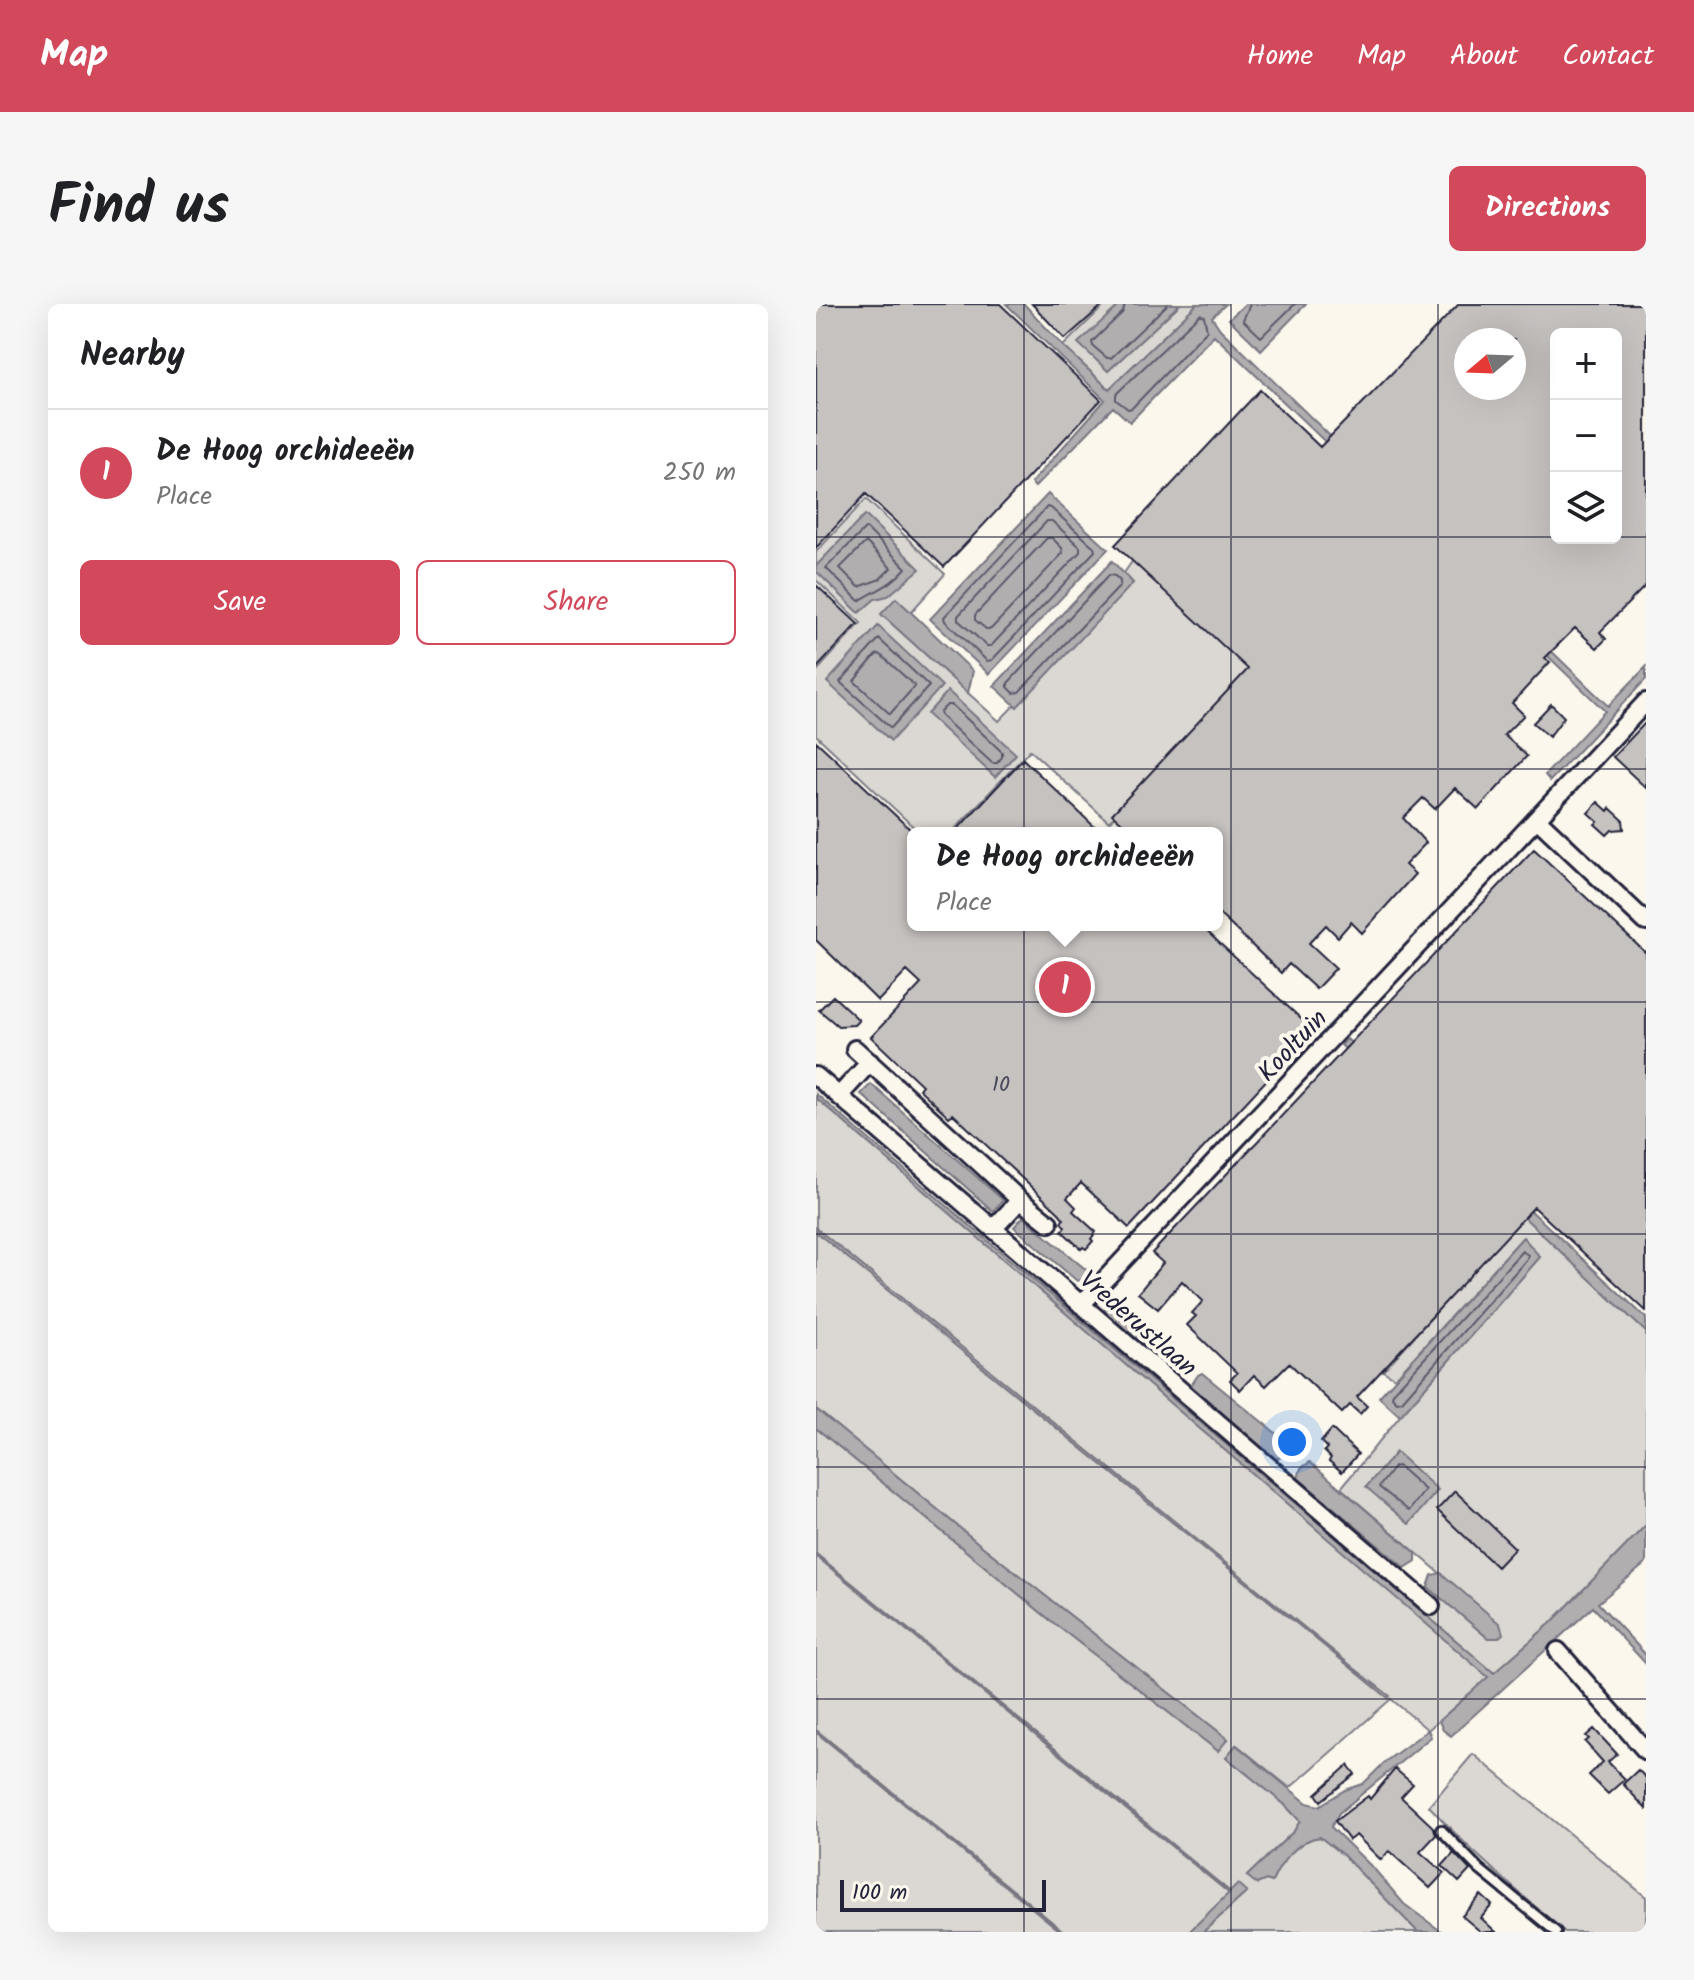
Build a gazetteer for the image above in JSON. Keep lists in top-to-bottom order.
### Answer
{
  "streets": {
    "street": ["Kooltuin", "Vrederustlaan"]
  },
  "crossings": [
    ["Kooltuin", "Vrederustlaan"]
  ],
  "house_numbers": ["10"],
  "scale_bar": "100 m",
  "north": "left",
  "page": {
    "header": "Map",
    "nav": [
      "Home",
      "Map",
      "About",
      "Contact"
    ],
    "title": "Find us",
    "buttons": [
      "Directions",
      ["Save", "Share"]
    ],
    "heading": "Nearby",
    "map_buttons": ["+", "−"],
    "list": [
      {
        "mark": "1",
        "name": "De Hoog orchideeën",
        "note": "Place",
        "value": "250 m"
      }
    ],
    "popup": ["De Hoog orchideeën", "Place"],
    "pins": "1",
    "scale": "100 m"
  }
}
